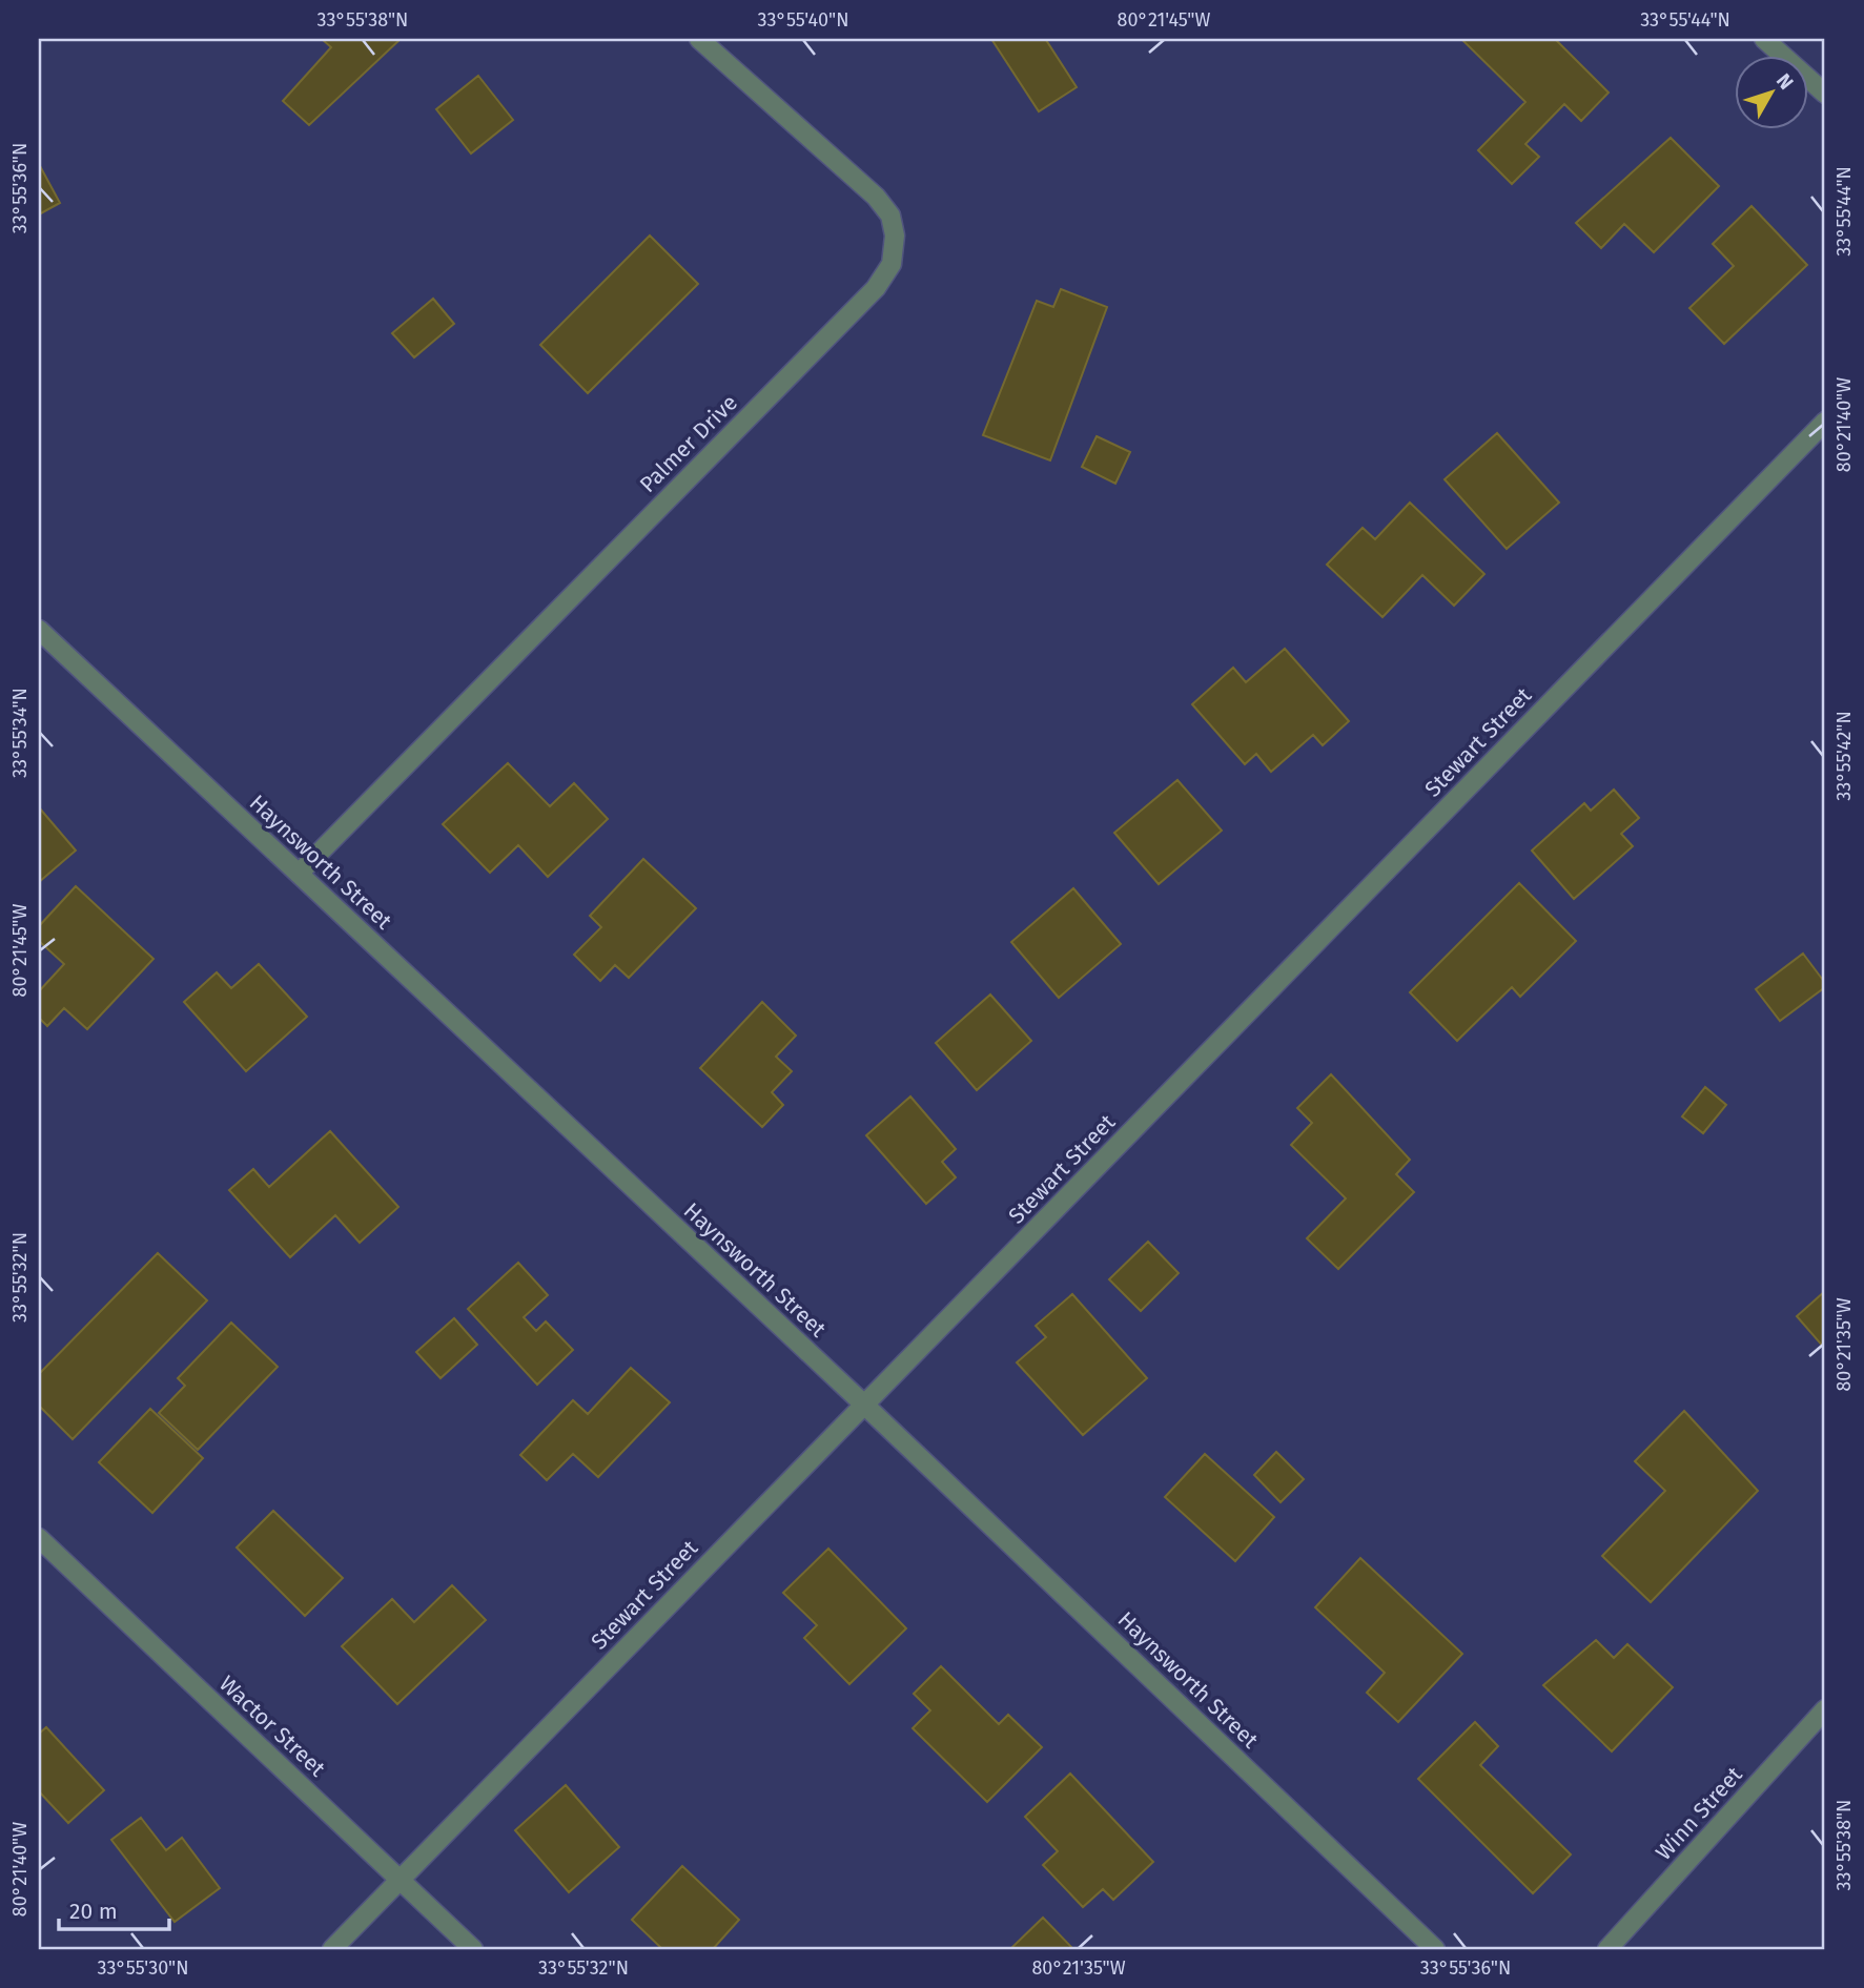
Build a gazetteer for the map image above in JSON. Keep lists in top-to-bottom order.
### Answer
{
  "streets": {
    "street": [
      "Palmer Drive",
      "Stewart Street",
      "Haynsworth Street",
      "Wactor Street",
      "Winn Street"
    ]
  },
  "crossings": [
    ["Palmer Drive", "Haynsworth Street"],
    ["Stewart Street", "Haynsworth Street"],
    ["Stewart Street", "Wactor Street"]
  ],
  "scale_bar": "20 m",
  "north": "top right",
  "coordinates": [
    "33°55'38\"N",
    "33°55'40\"N",
    "80°21'45\"W",
    "33°55'44\"N",
    "33°55'36\"N",
    "80°21'40\"W",
    "33°55'34\"N",
    "33°55'42\"N",
    "33°55'32\"N",
    "80°21'35\"W",
    "33°55'30\"N"
  ]
}
